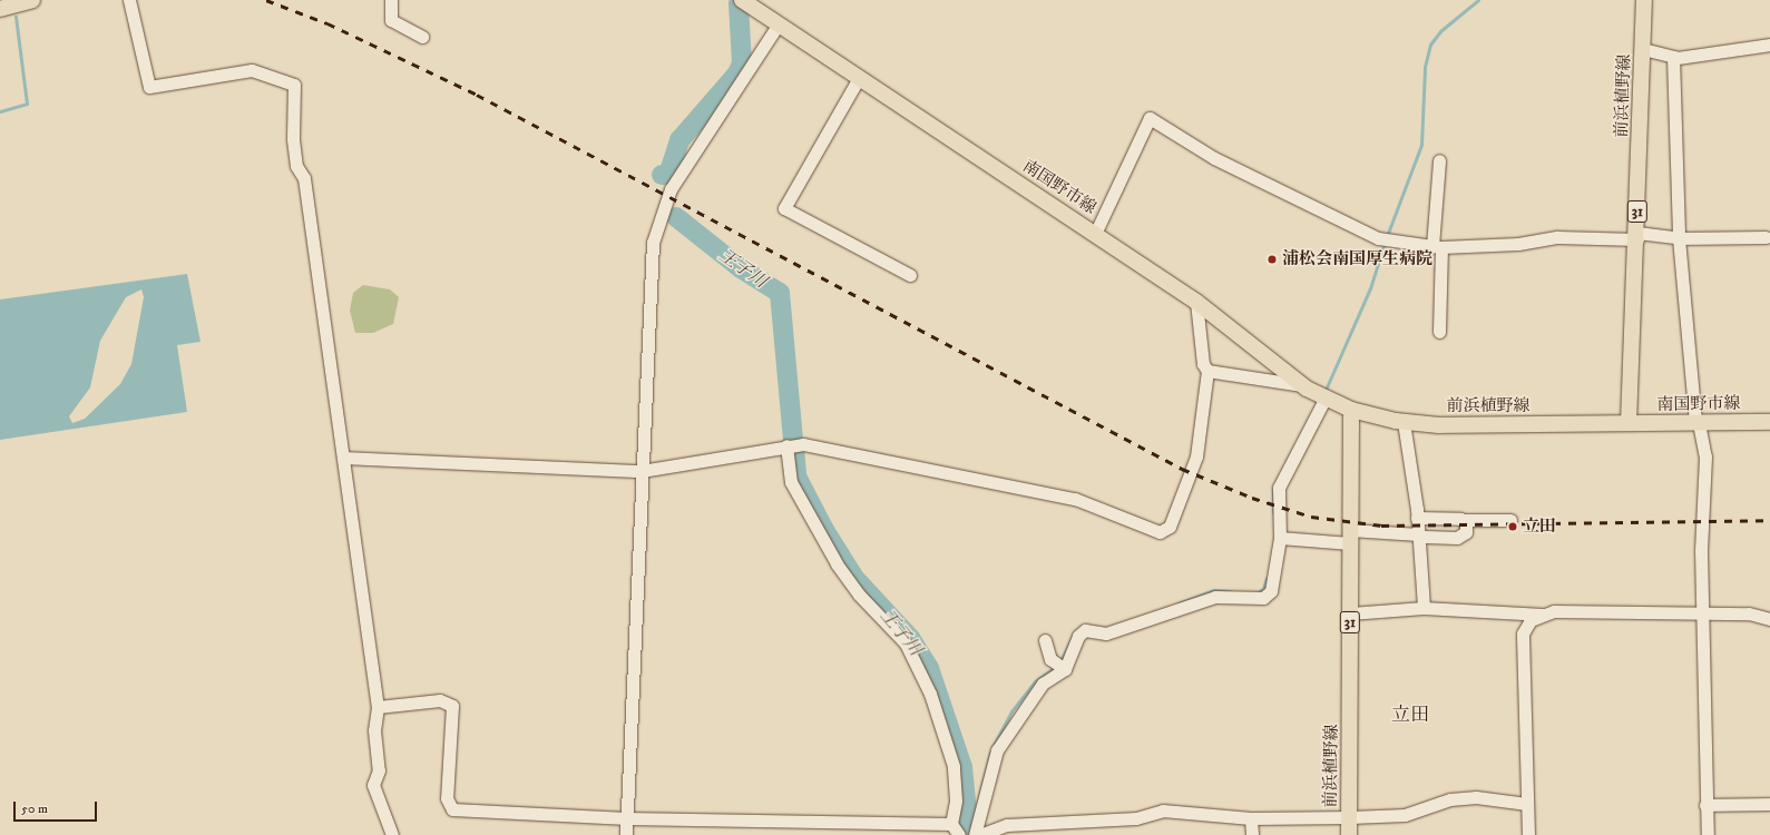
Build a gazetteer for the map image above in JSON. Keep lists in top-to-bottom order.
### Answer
{
  "streets": {
    "main road": ["前浜植野線", "南国野市線", "31"]
  },
  "crossings": [
    ["前浜植野線", "南国野市線"]
  ],
  "districts": ["立田"],
  "water": ["王子川"],
  "places": ["浦松会南国厚生病院", "立田"],
  "scale_bar": "50 m"
}
